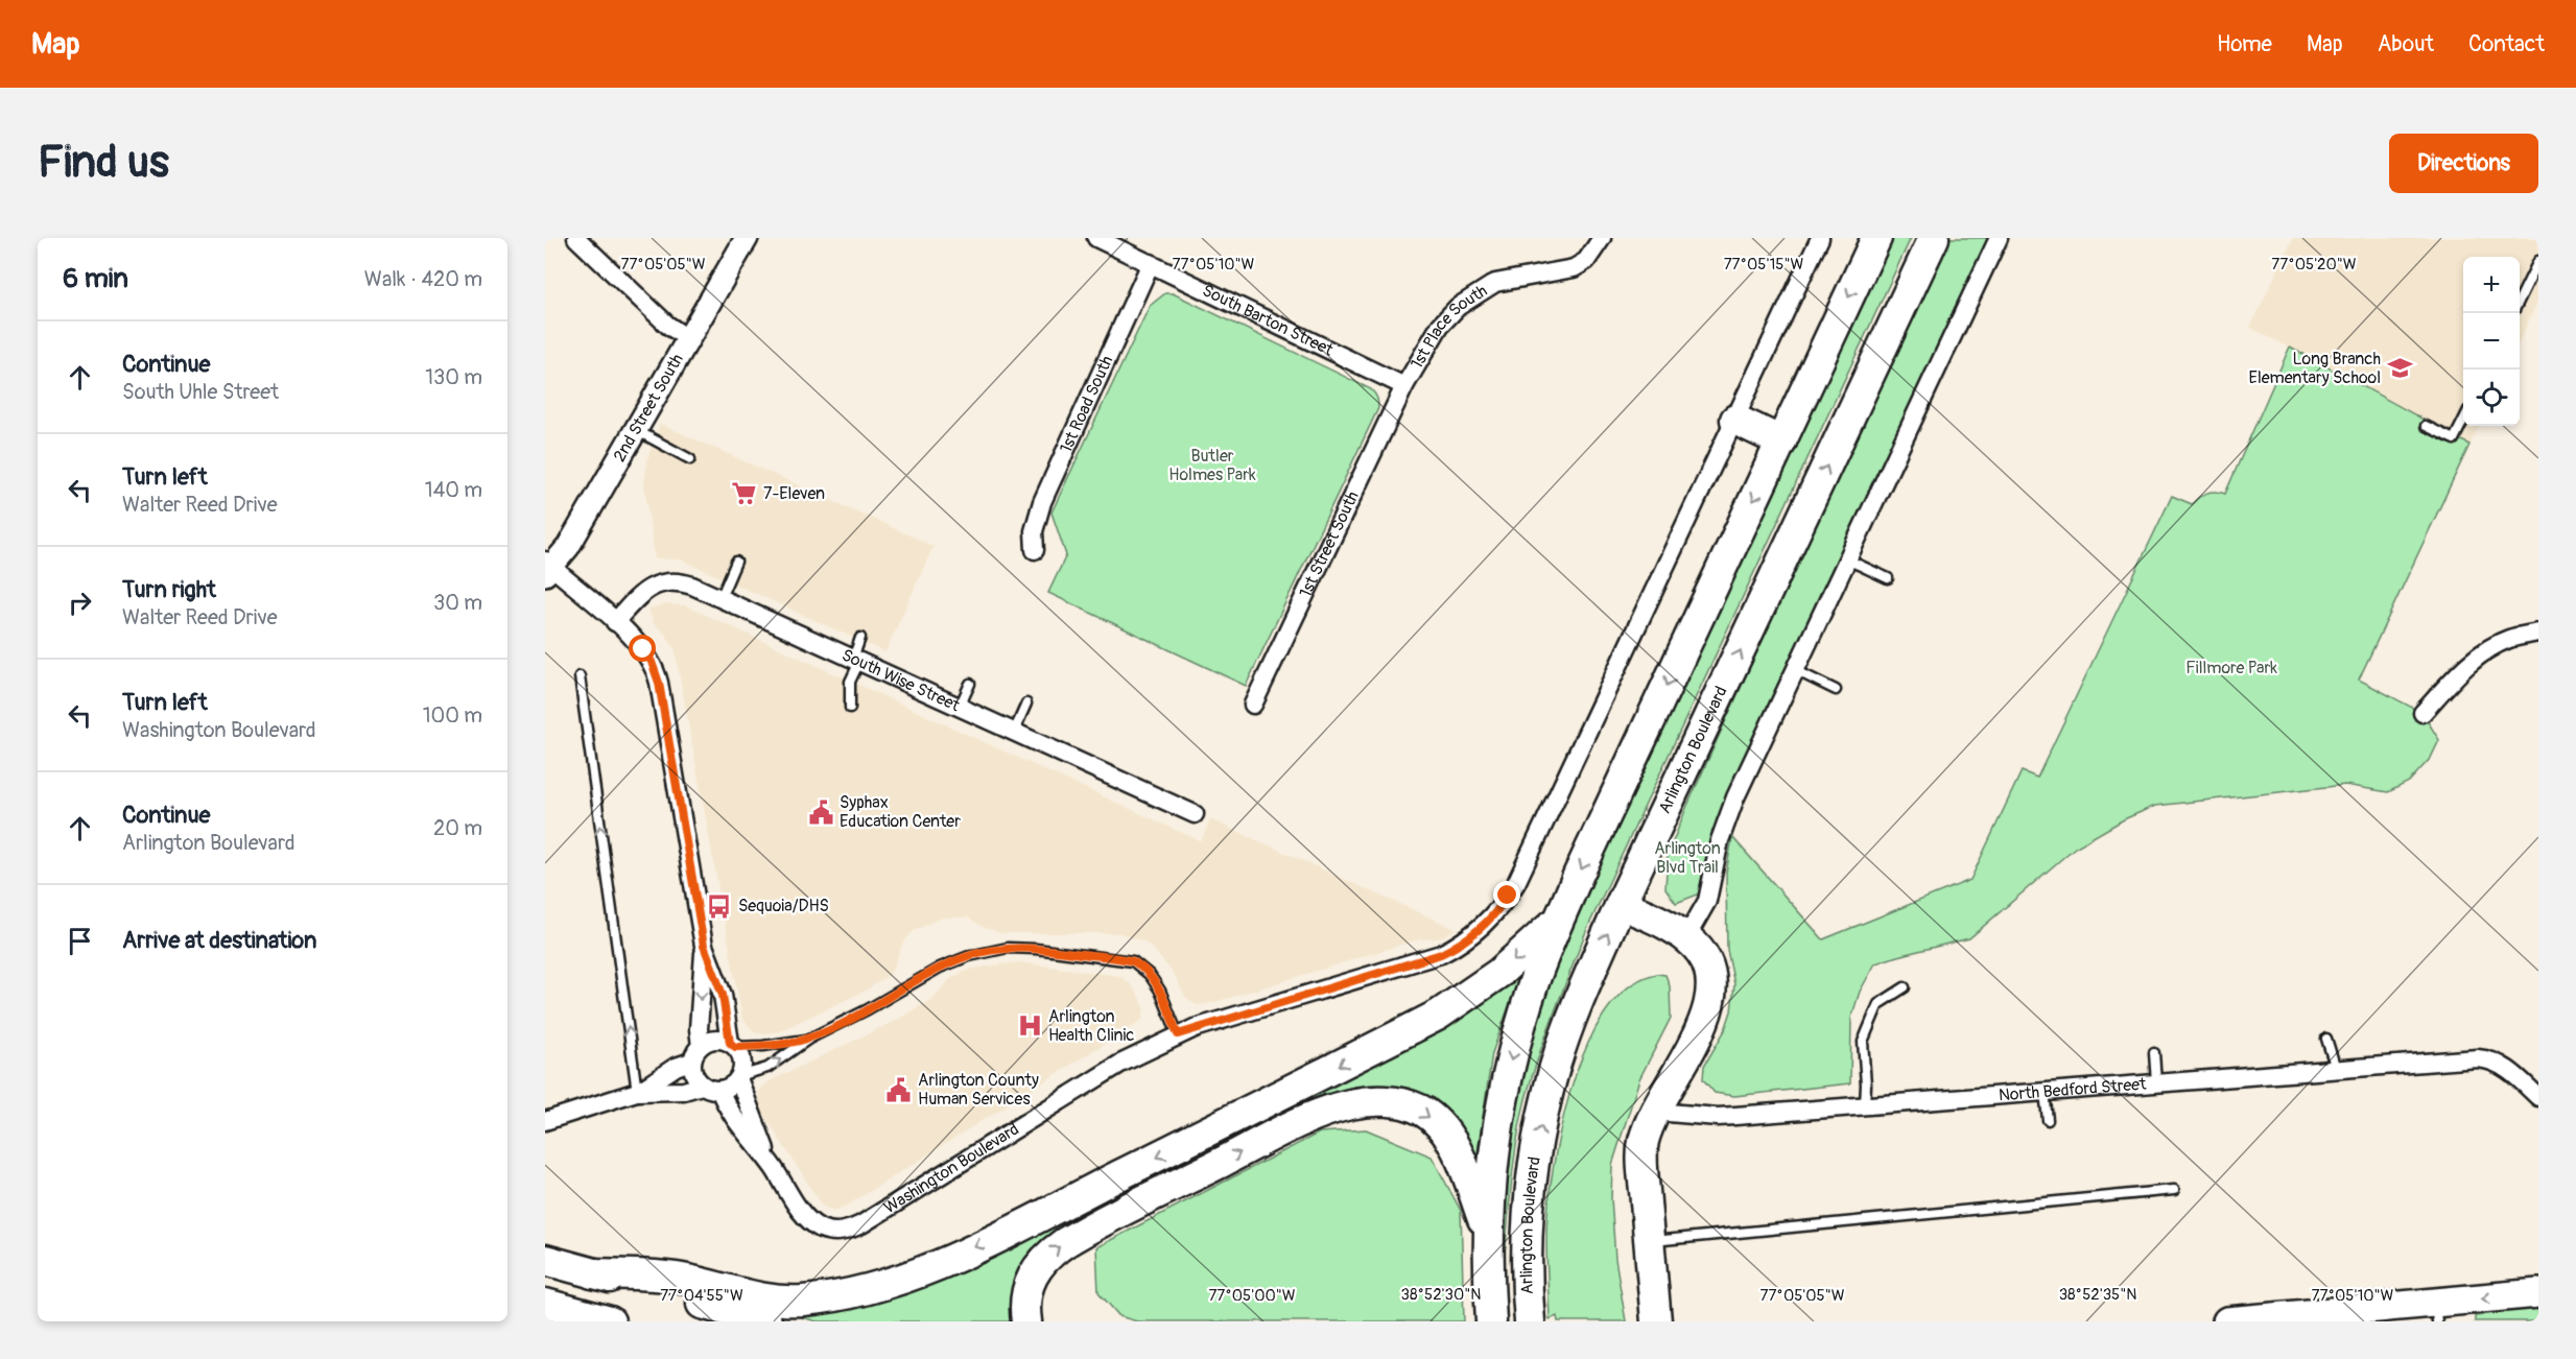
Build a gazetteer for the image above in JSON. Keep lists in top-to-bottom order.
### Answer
{
  "streets": {
    "highway": ["Arlington Boulevard"],
    "street": [
      "South Barton Street",
      "1st Place South",
      "1st Road South",
      "2nd Street South",
      "1st Street South",
      "South Wise Street",
      "North Bedford Street",
      "Washington Boulevard"
    ]
  },
  "crossings": [
    ["South Barton Street", "1st Place South"],
    ["South Barton Street", "1st Road South"],
    ["South Barton Street", "1st Street South"],
    ["1st Place South", "1st Street South"]
  ],
  "parks": ["Butler Holmes Park", "Fillmore Park", "Arlington Blvd Trail"],
  "places": {
    "school or university": ["Long Branch Elementary School"],
    "supermarket": ["7-Eleven"],
    "public building": ["Syphax Education Center", "Arlington County Human Services"],
    "bus stop": ["Sequoia/DHS"],
    "hospital": ["Arlington Health Clinic"]
  },
  "page": {
    "header": "Map",
    "nav": [
      "Home",
      "Map",
      "About",
      "Contact"
    ],
    "buttons": "Directions",
    "title": "Find us",
    "heading": ["6 min", "Walk · 420 m"],
    "map_buttons": ["+", "−"],
    "list": [
      ["Continue", "South Uhle Street", "130 m"],
      ["Turn left", "Walter Reed Drive", "140 m"],
      ["Turn right", "Walter Reed Drive", "30 m"],
      ["Turn left", "Washington Boulevard", "100 m"],
      ["Continue", "Arlington Boulevard", "20 m"],
      "Arrive at destination"
    ]
  },
  "coordinates": [
    "77°05'10\"W",
    "77°05'15\"W",
    "77°05'05\"W",
    "77°05'20\"W",
    "38°52'30\"N",
    "38°52'35\"N",
    "77°04'55\"W",
    "77°05'00\"W"
  ]
}
